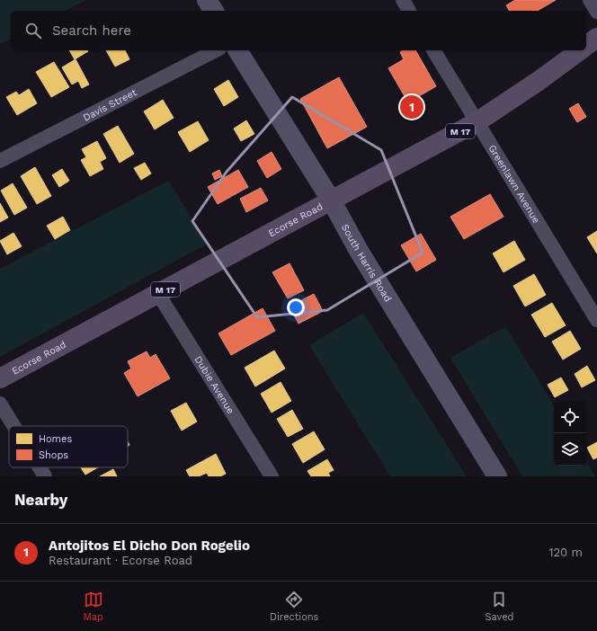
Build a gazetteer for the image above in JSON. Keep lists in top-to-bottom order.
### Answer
{
  "streets": {
    "main road": ["M 17", "Ecorse Road", "South Harris Road"],
    "street": ["Davis Street", "Greenlawn Avenue", "Dubie Avenue"]
  },
  "crossings": [
    ["Greenlawn Avenue", "Ecorse Road"],
    ["Ecorse Road", "South Harris Road"],
    ["Ecorse Road", "Dubie Avenue"]
  ],
  "legend": ["Homes", "Shops"],
  "page": {
    "search": "Search here",
    "pins": "1",
    "heading": "Nearby",
    "list": [
      {
        "mark": "1",
        "name": "Antojitos El Dicho Don Rogelio",
        "note": "Restaurant · Ecorse Road",
        "value": "120 m"
      }
    ],
    "nav": ["Map", "Directions", "Saved"]
  }
}
